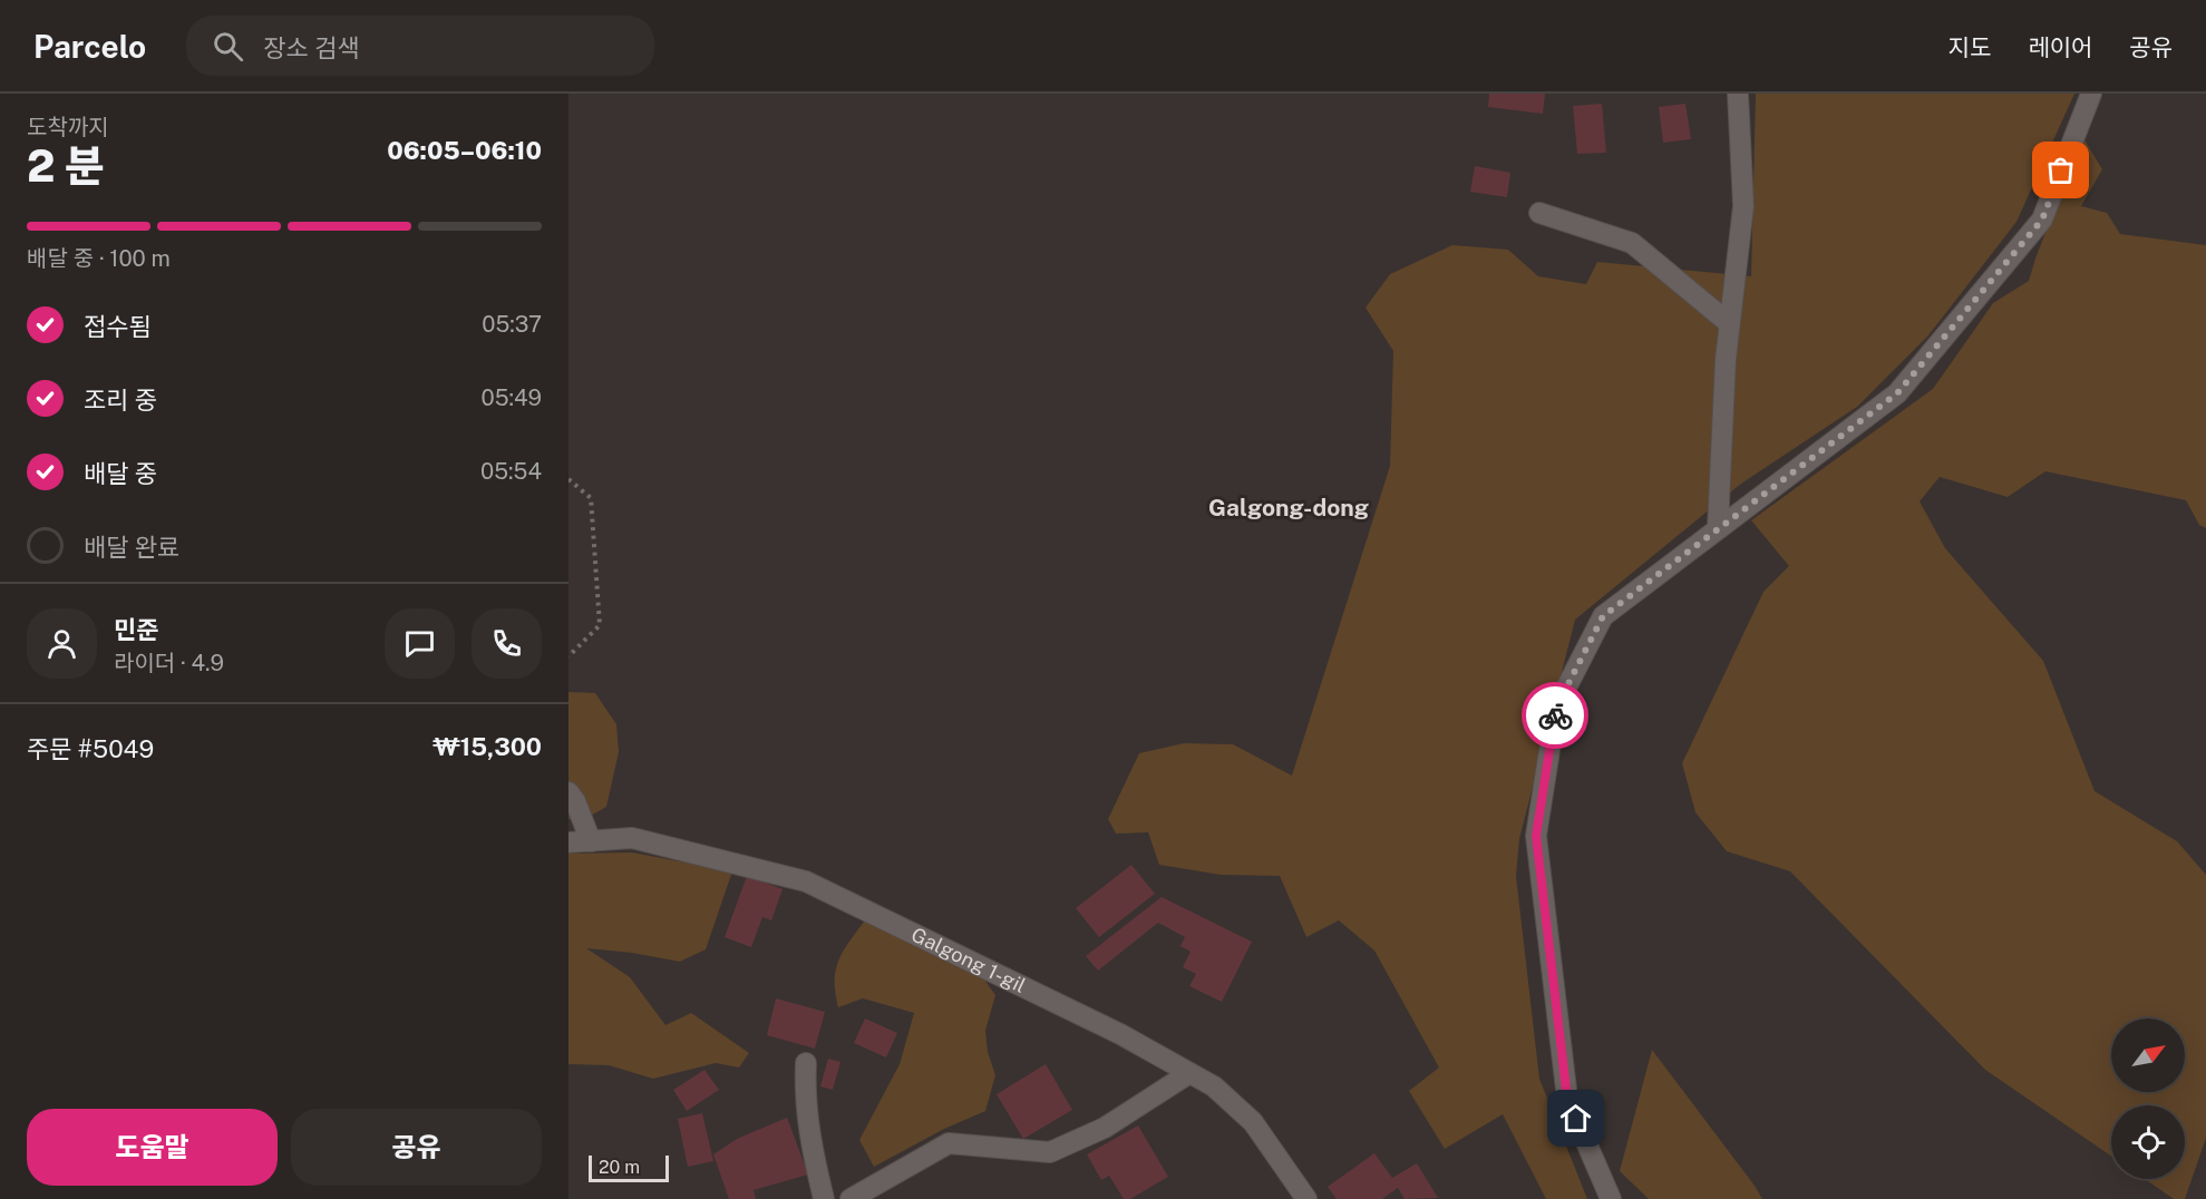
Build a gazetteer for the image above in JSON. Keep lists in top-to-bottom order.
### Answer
{
  "streets": {
    "street": ["Galgong 1-gil"]
  },
  "districts": ["Galgong-dong"],
  "scale_bar": "20 m",
  "north": "top right",
  "page": {
    "header": "Parcelo",
    "search": "장소 검색",
    "nav": ["지도", "레이어", "공유"],
    "heading": ["2 분", "도착까지", "06:05–06:10"],
    "panel": [
      "민준",
      "라이더 · 4.9",
      "주문 #5049",
      "₩15,300"
    ],
    "bar": "배달 중 · 100 m",
    "list": [
      ["접수됨", "05:37"],
      ["조리 중", "05:49"],
      ["배달 중", "05:54"],
      "배달 완료"
    ],
    "buttons": ["도움말", "공유"],
    "scale": "20 m"
  }
}
